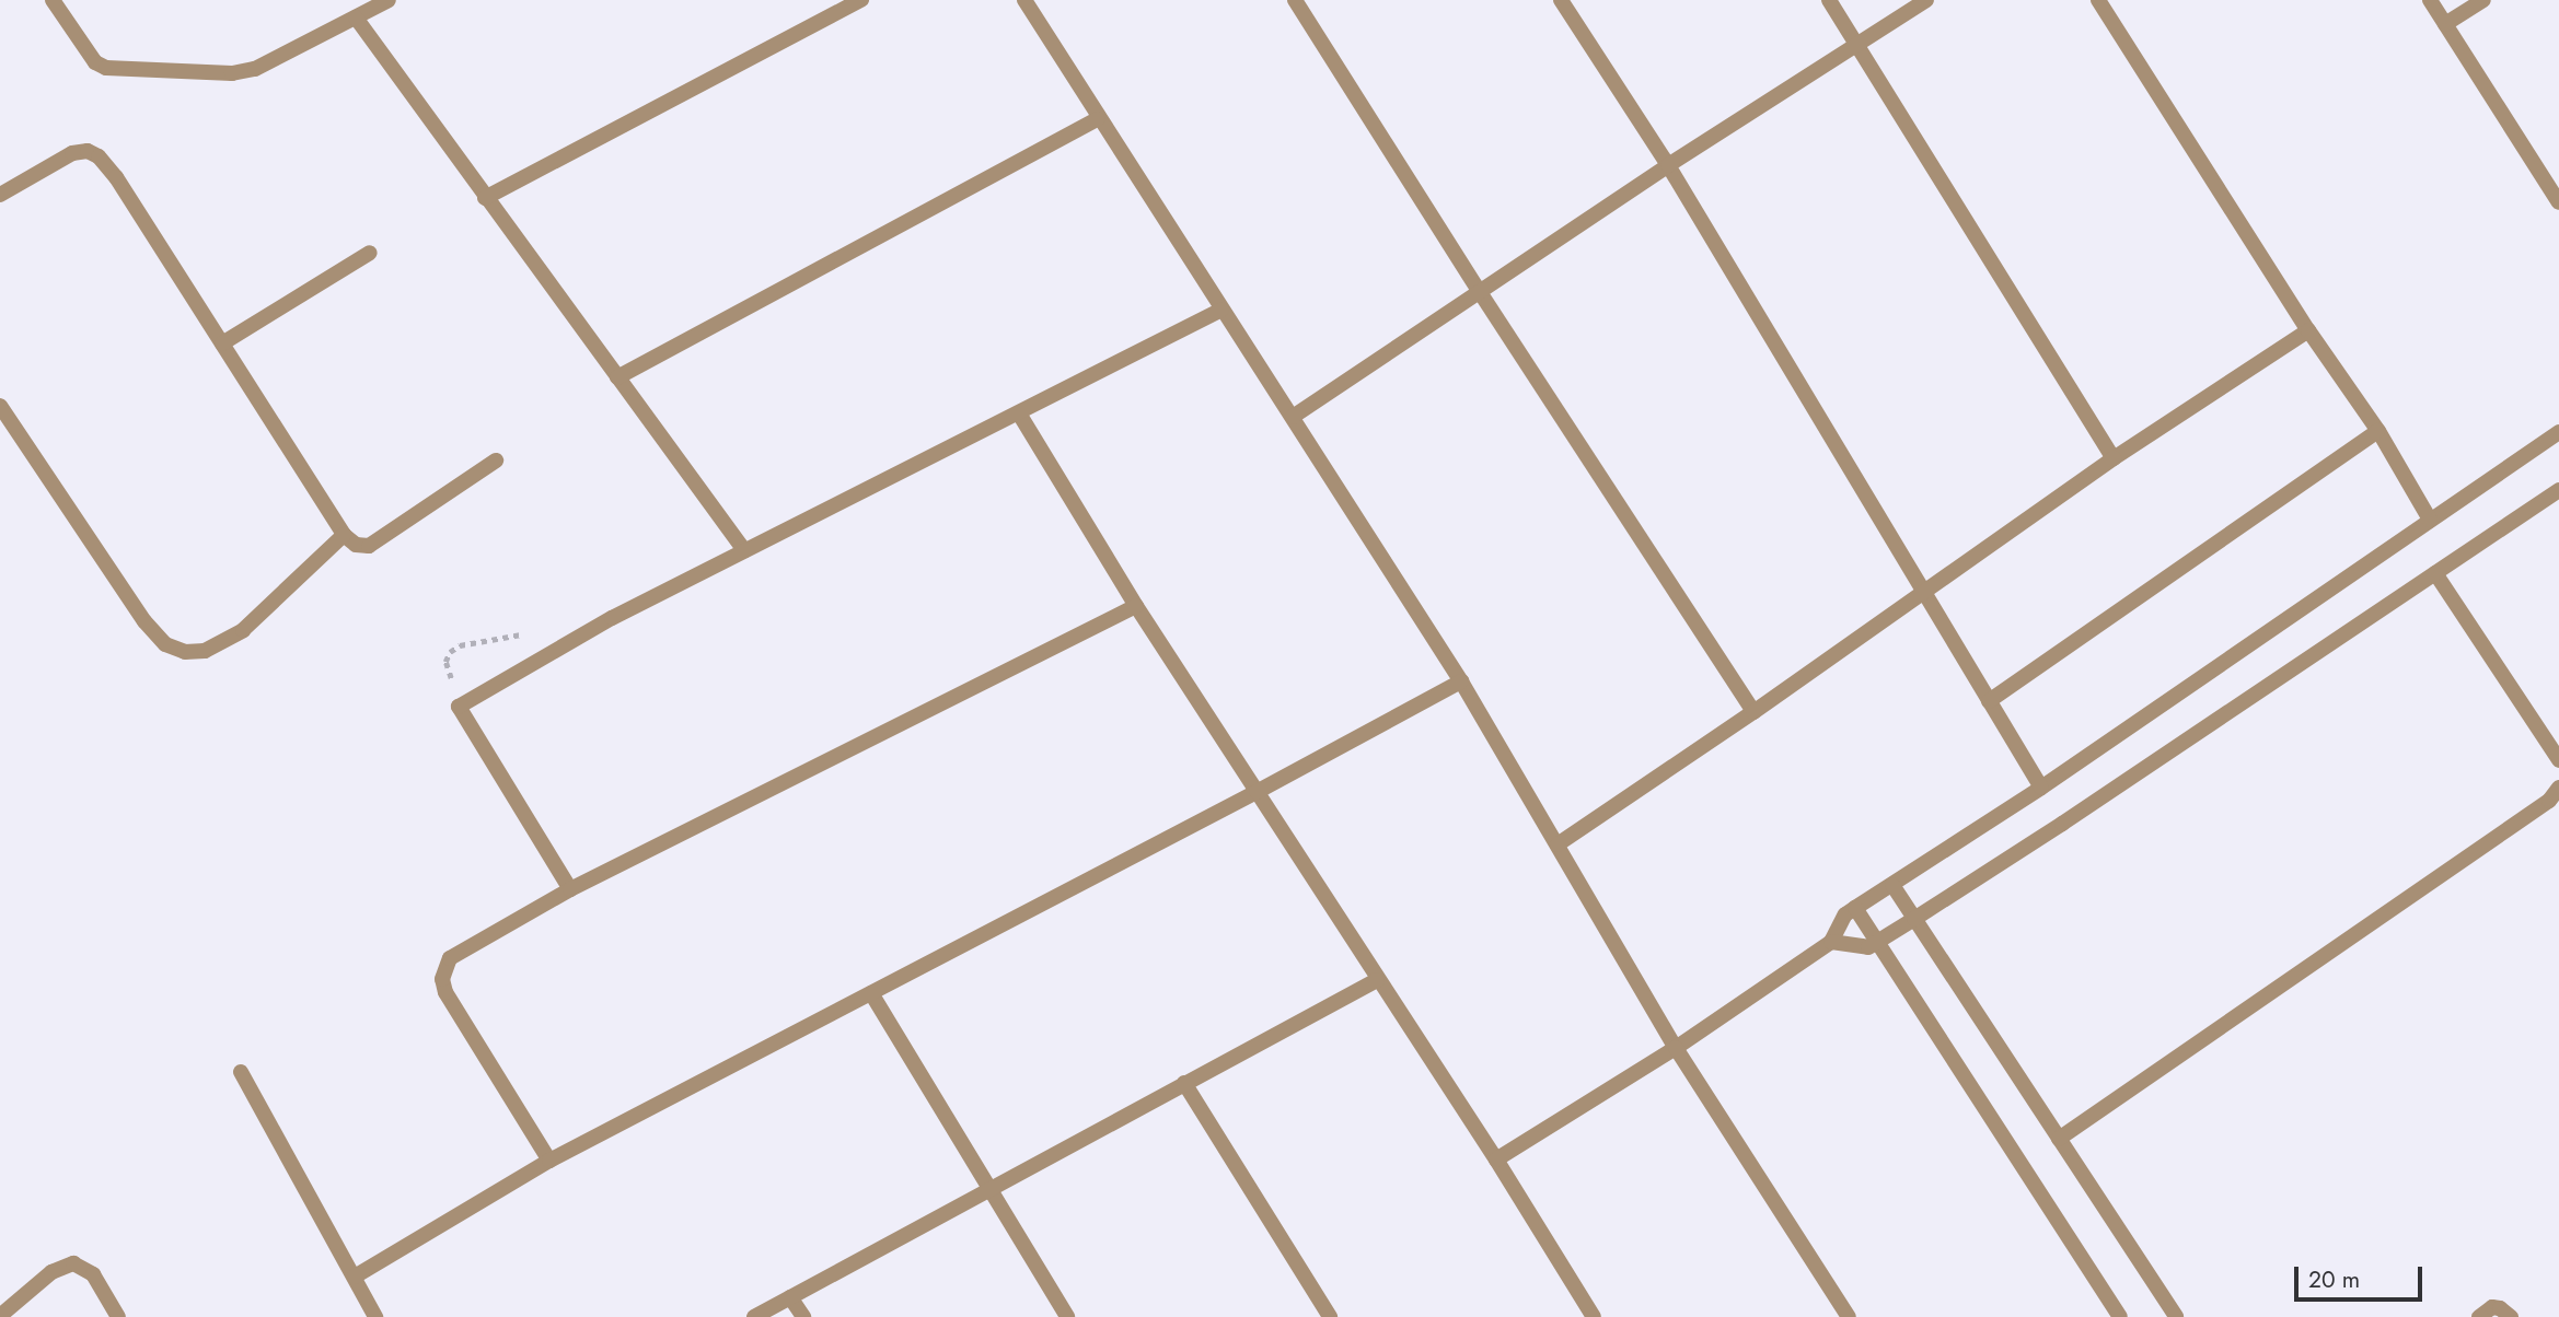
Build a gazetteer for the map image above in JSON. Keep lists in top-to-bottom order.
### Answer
{
  "scale_bar": "20 m"
}
